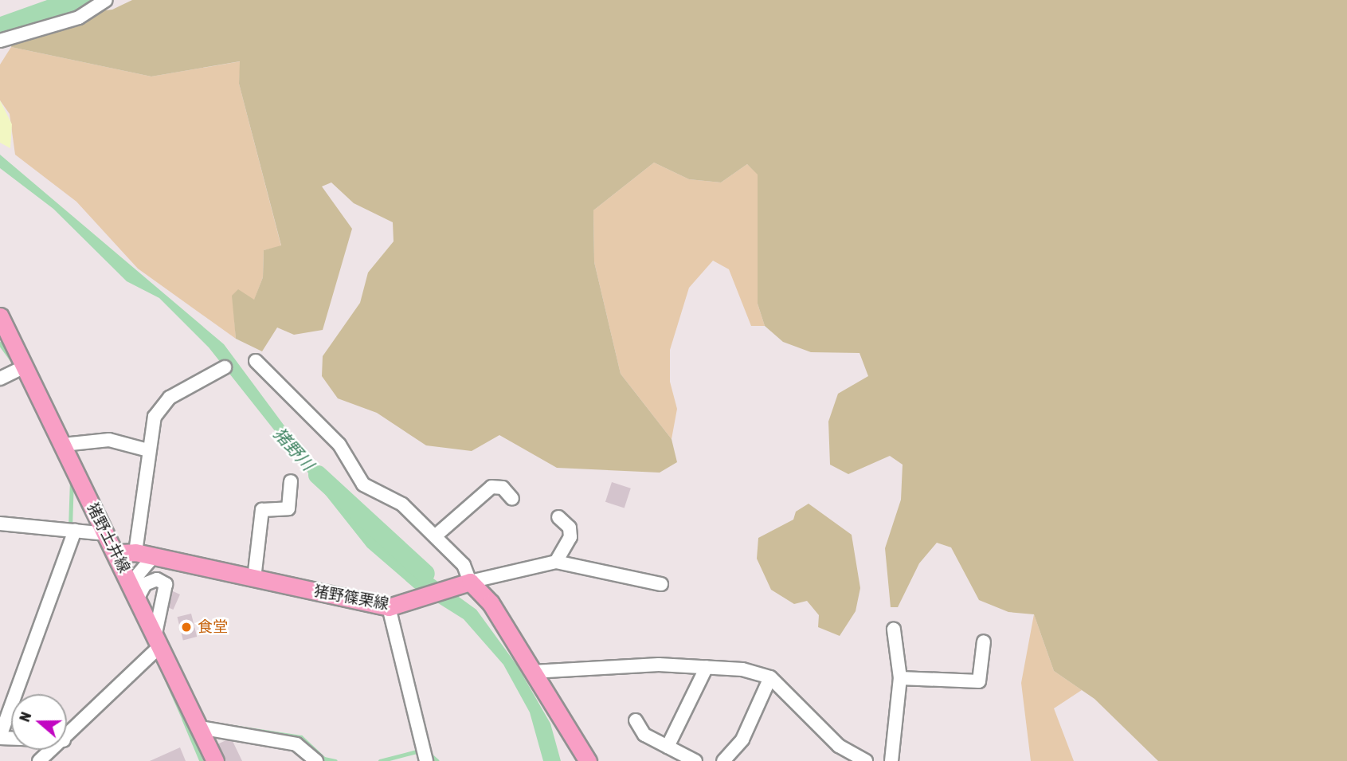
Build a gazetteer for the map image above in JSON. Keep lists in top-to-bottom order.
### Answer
{
  "streets": {
    "main road": ["猪野土井線", "猪野篠栗線"]
  },
  "crossings": [
    ["猪野土井線", "猪野篠栗線"]
  ],
  "water": ["猪野川"],
  "places": ["食堂"],
  "north": "left"
}
